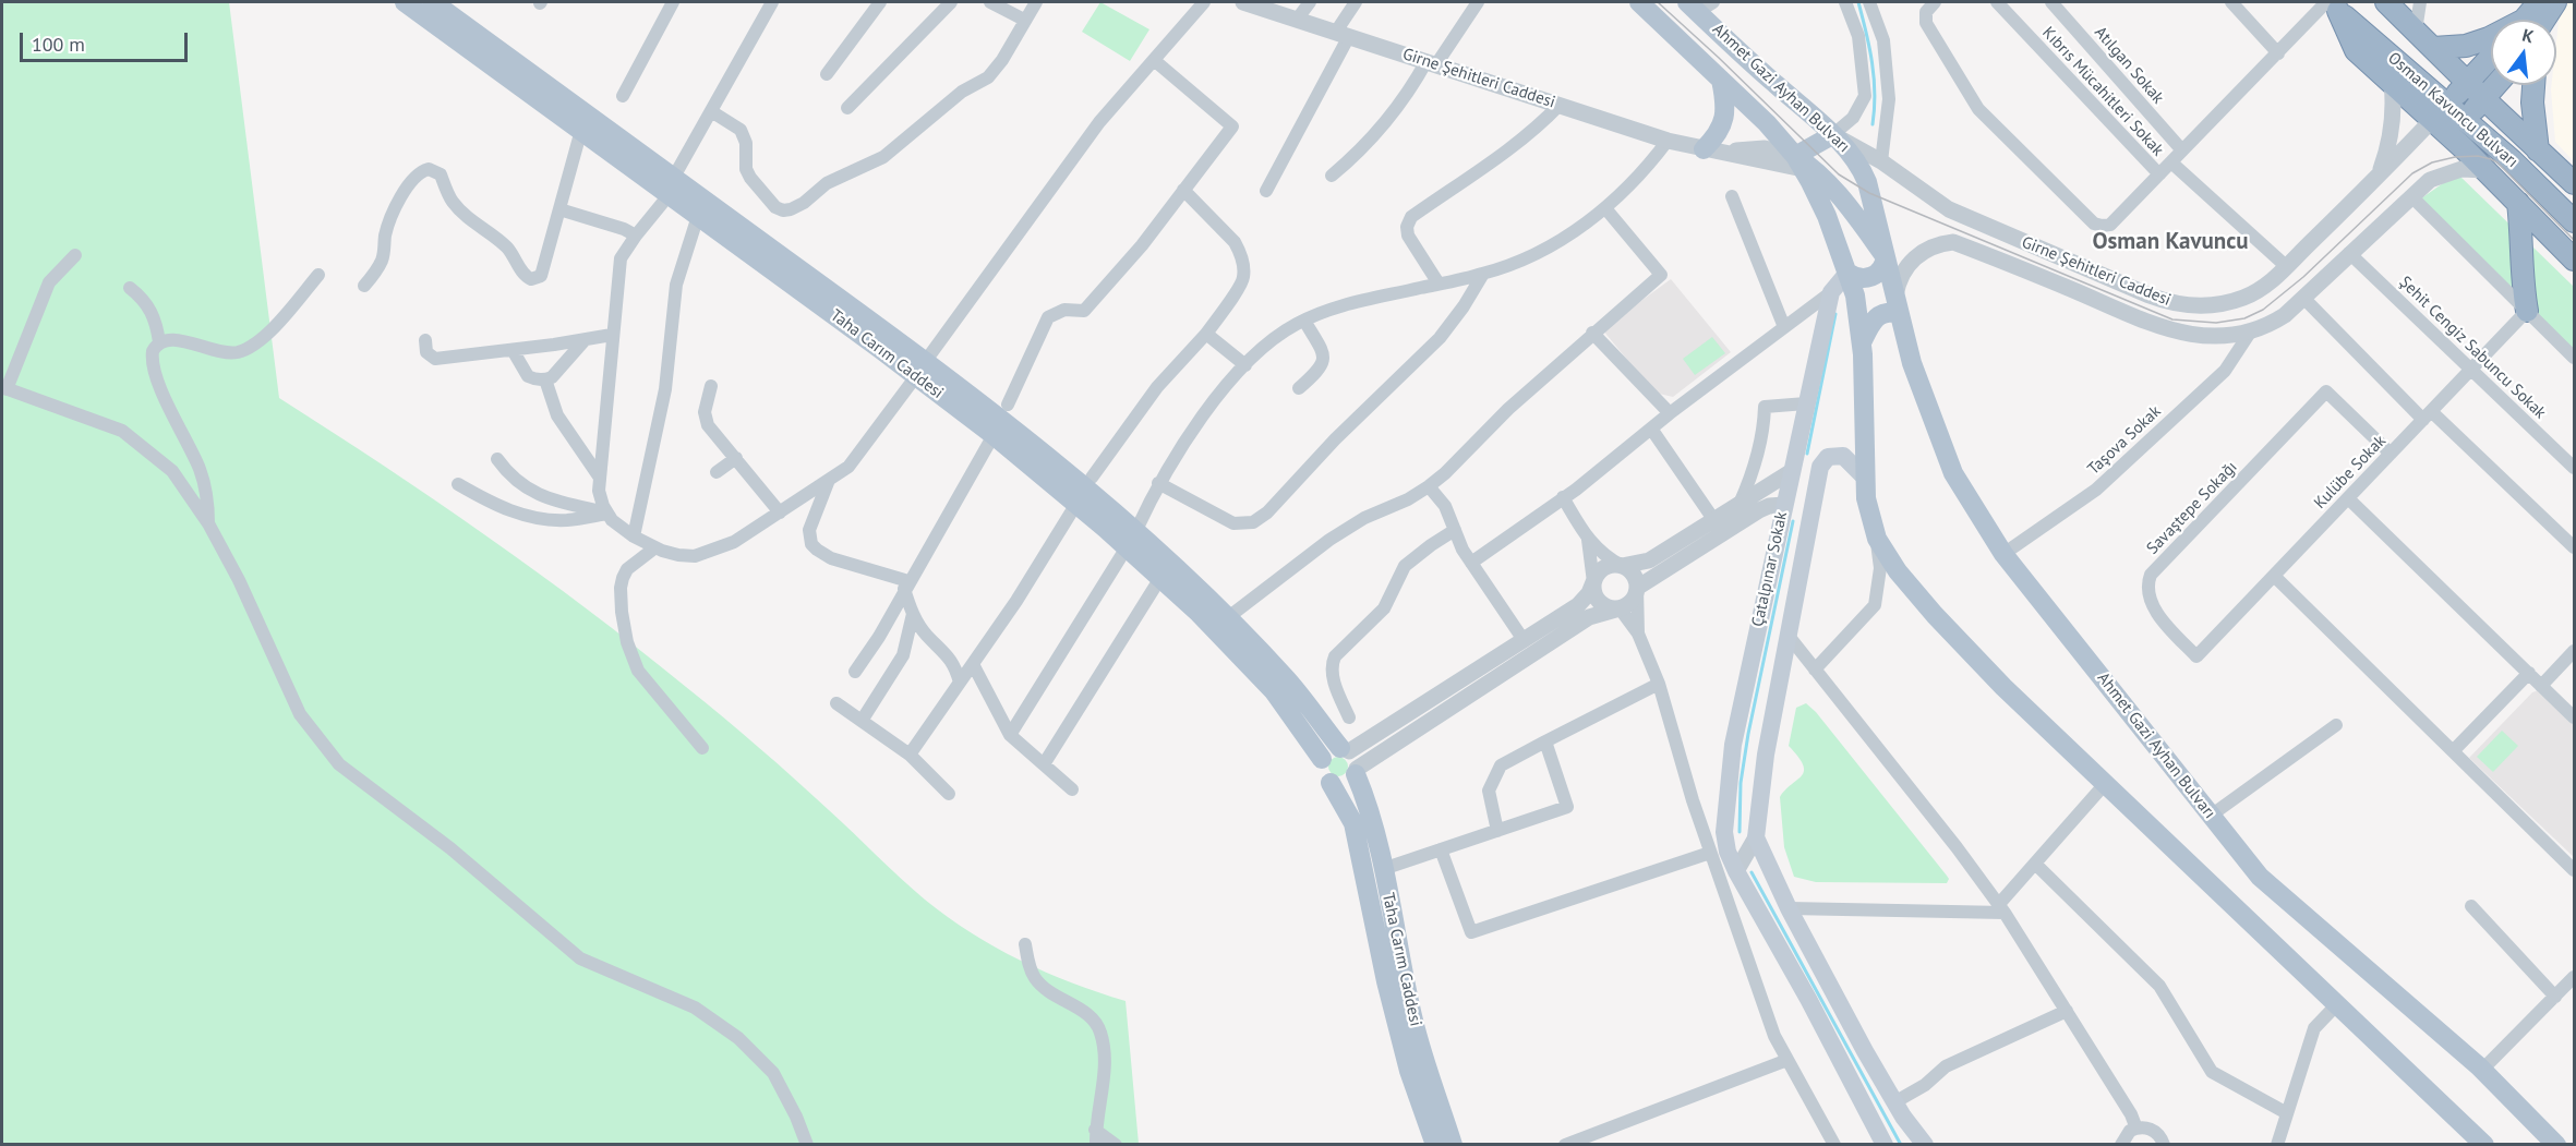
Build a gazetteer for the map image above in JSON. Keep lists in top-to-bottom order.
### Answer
{
  "streets": {
    "highway": ["Osman Kavuncu Bulvarı"],
    "main road": ["Ahmet Gazi Ayhan Bulvarı", "Taha Carım Caddesi", "Çatalpınar Sokak"],
    "street": [
      "Atılgan Sokak",
      "Girne Şehitleri Caddesi",
      "Kıbrıs Mücahitleri Sokak",
      "Şehit Cengiz Sabuncu Sokak",
      "Taşova Sokak",
      "Kulübe Sokak",
      "Savaştepe Sokağı"
    ]
  },
  "crossings": [
    ["Girne Şehitleri Caddesi", "Ahmet Gazi Ayhan Bulvarı"],
    ["Girne Şehitleri Caddesi", "Osman Kavuncu Bulvarı"],
    ["Girne Şehitleri Caddesi", "Şehit Cengiz Sabuncu Sokak"],
    ["Girne Şehitleri Caddesi", "Taşova Sokak"],
    ["Ahmet Gazi Ayhan Bulvarı", "Taşova Sokak"],
    ["Ahmet Gazi Ayhan Bulvarı", "Çatalpınar Sokak"],
    ["Şehit Cengiz Sabuncu Sokak", "Kulübe Sokak"],
    ["Kulübe Sokak", "Savaştepe Sokağı"]
  ],
  "districts": ["Osman Kavuncu"],
  "scale_bar": "100 m",
  "north": "top"
}
